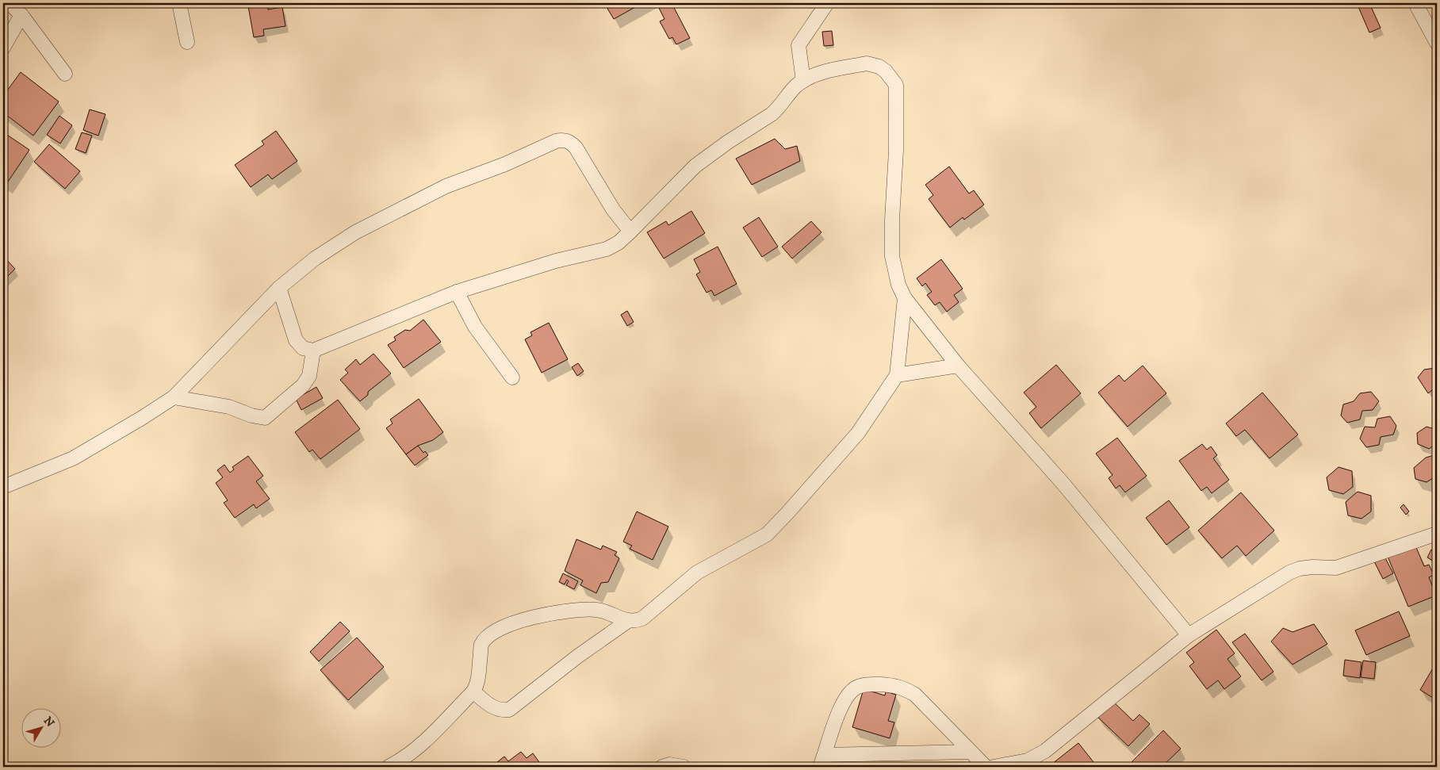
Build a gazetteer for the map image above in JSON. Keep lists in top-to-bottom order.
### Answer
{
  "north": "top right"
}
